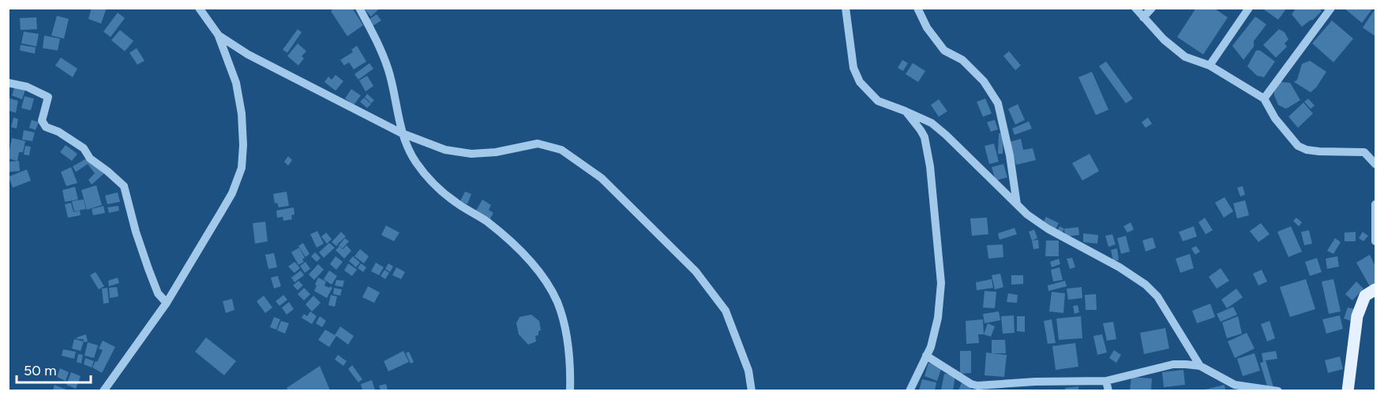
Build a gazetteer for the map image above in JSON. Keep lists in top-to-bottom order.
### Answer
{
  "scale_bar": "50 m"
}
